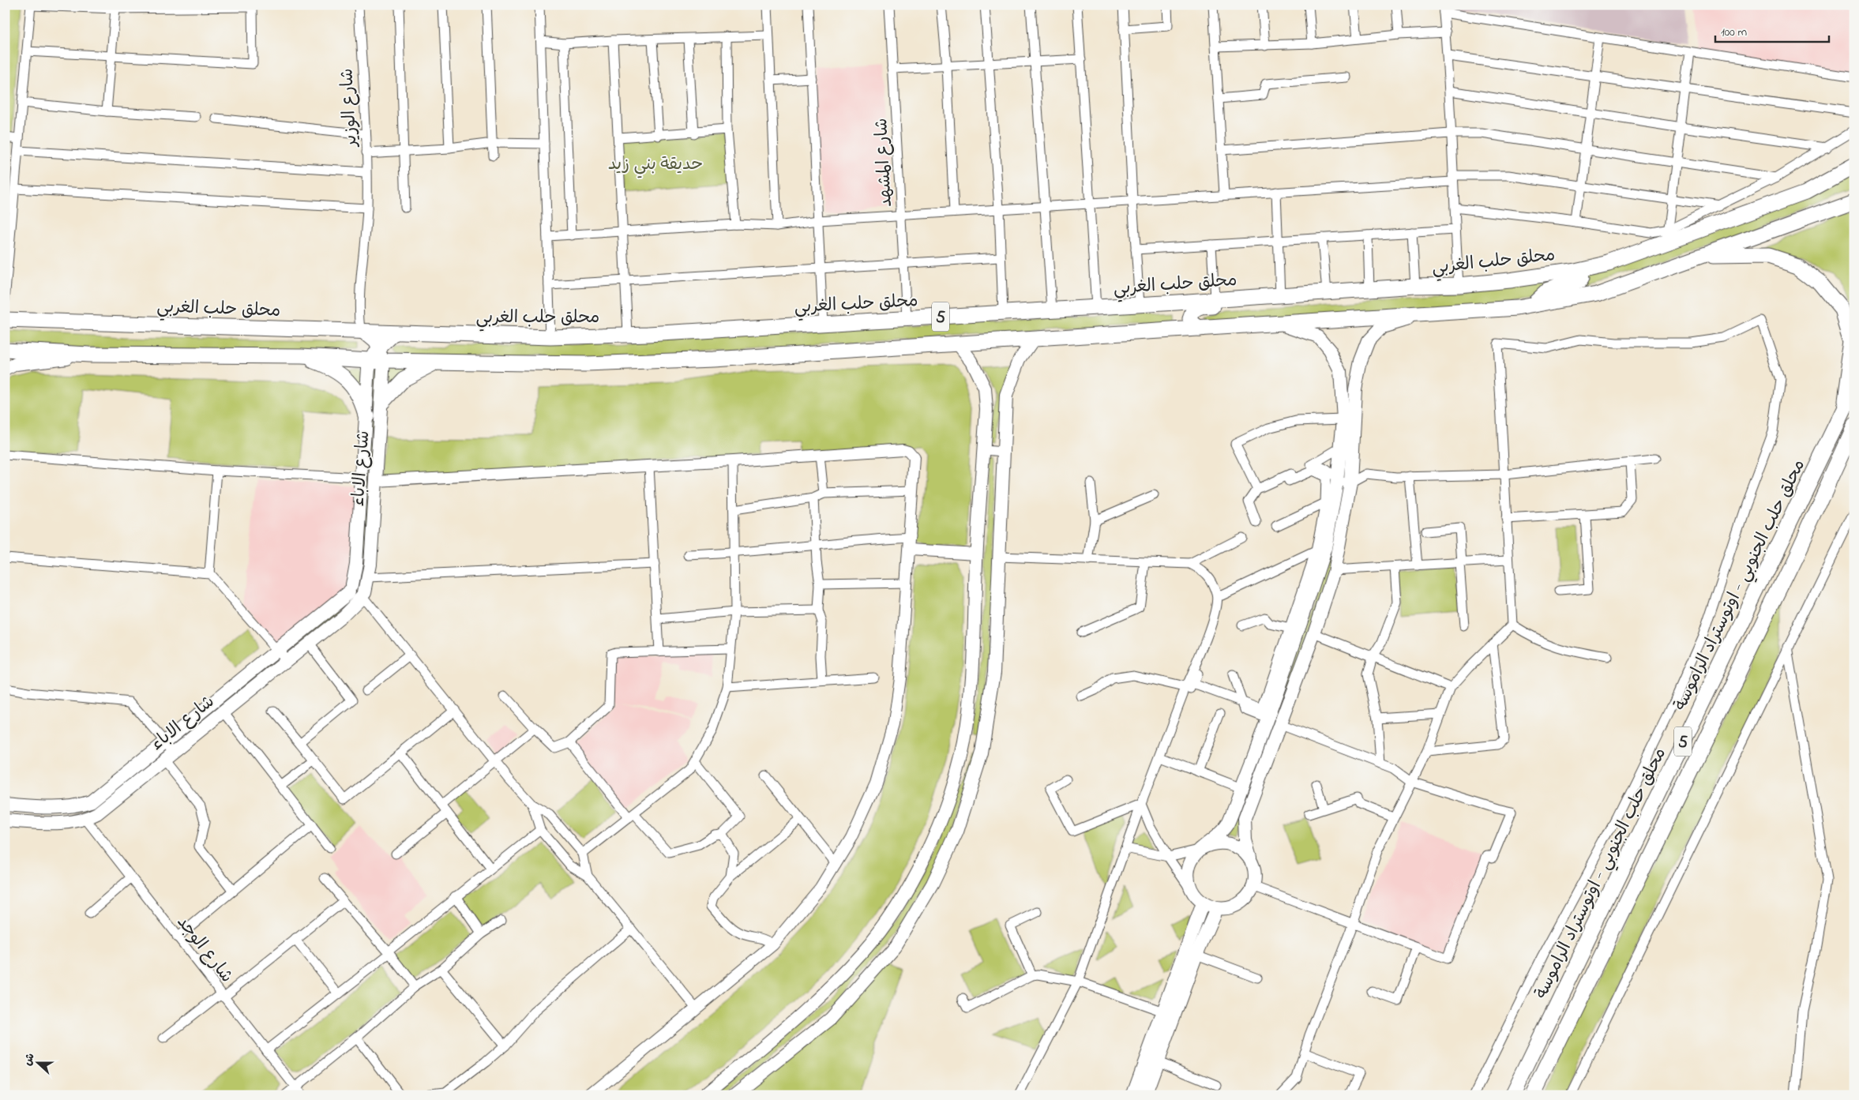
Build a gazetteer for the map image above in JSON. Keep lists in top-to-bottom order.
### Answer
{
  "streets": {
    "highway": ["محلق حلب الغربي", "5", "محلق حلب الجنوبي - اوتوستراد الراموسة"],
    "main road": ["شارع الاباء"],
    "street": ["شارع الوزير", "شارع المشهد", "شارع الوجد"]
  },
  "crossings": [
    ["شارع الوزير", "محلق حلب الغربي"],
    ["شارع المشهد", "محلق حلب الغربي"],
    ["5", "شارع الاباء"],
    ["شارع الاباء", "شارع الوجد"]
  ],
  "parks": ["حديقة بني زيد"],
  "scale_bar": "100 m",
  "north": "left"
}
